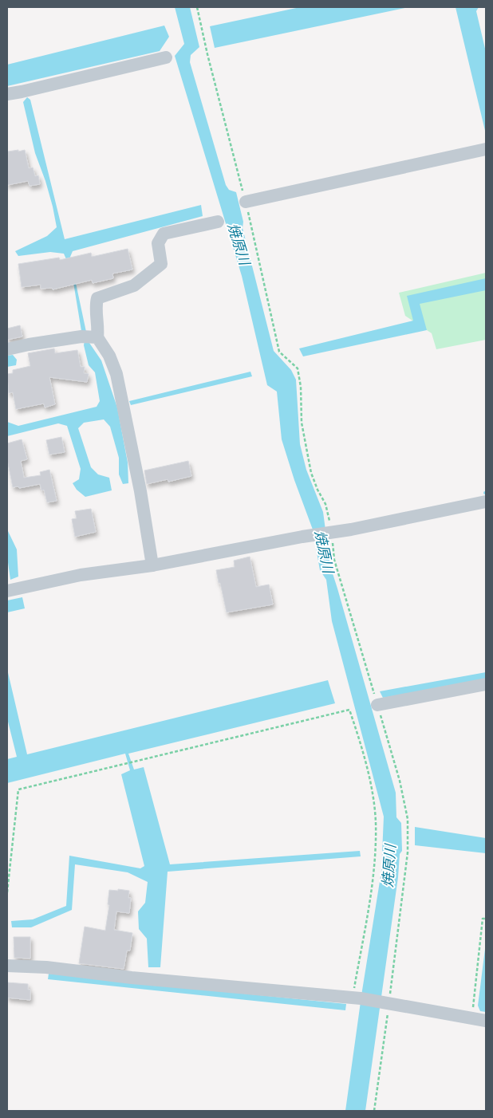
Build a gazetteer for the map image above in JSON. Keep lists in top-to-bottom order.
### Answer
{
  "water": ["焼原川"]
}
